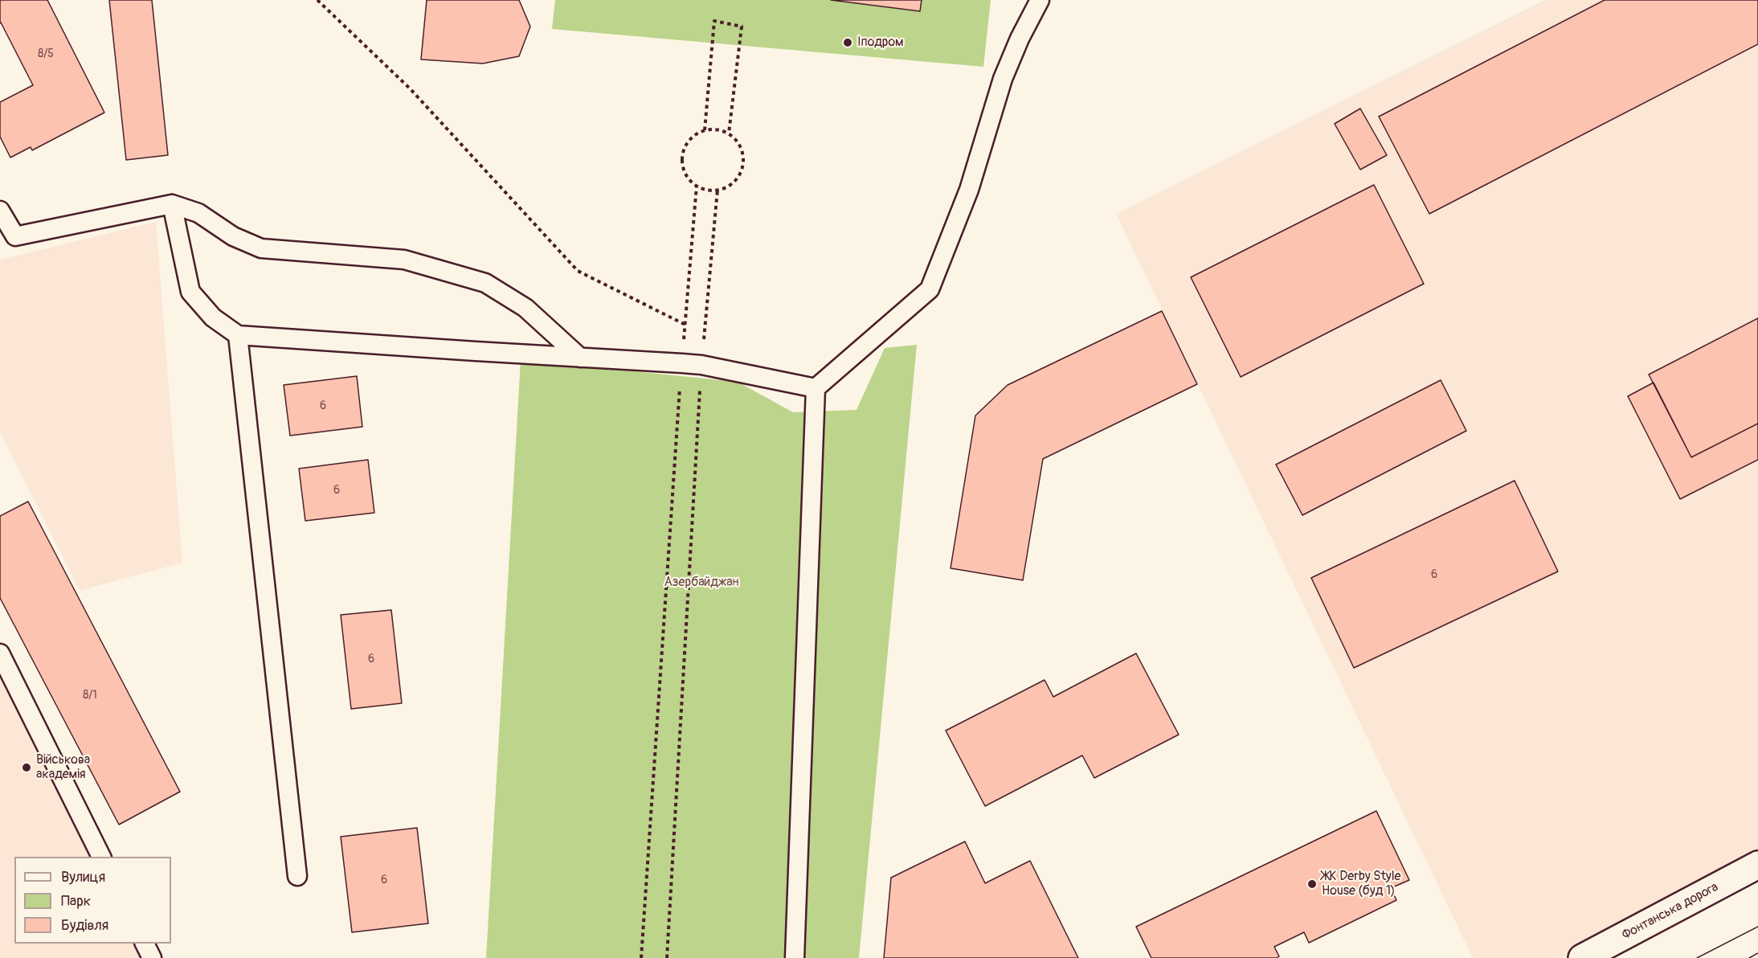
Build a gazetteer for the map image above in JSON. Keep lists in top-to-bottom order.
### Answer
{
  "streets": {
    "main road": ["Фонтанська дорога"]
  },
  "parks": ["Азербайджан"],
  "places": ["Іподром", "Військова академія", "ЖК Derby Style House (буд 1)"],
  "house_numbers": [
    "8/5",
    "6",
    "6",
    "6",
    "6",
    "8/1",
    "6"
  ],
  "legend": ["Вулиця", "Парк", "Будівля"]
}
